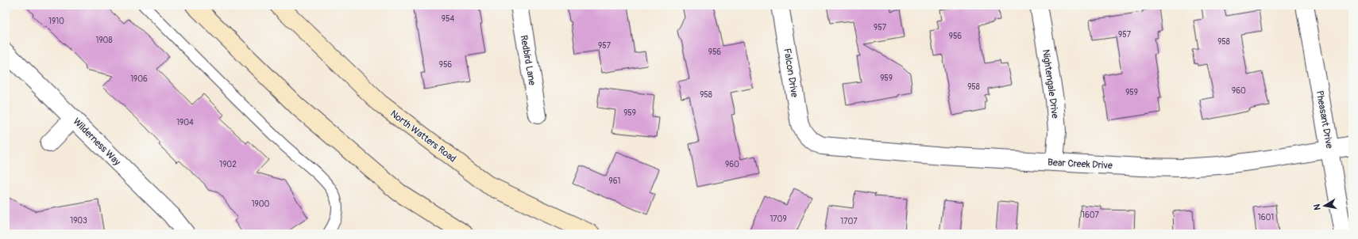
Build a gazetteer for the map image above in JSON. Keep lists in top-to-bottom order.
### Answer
{
  "streets": {
    "main road": ["North Watters Road"],
    "street": [
      "Redbird Lane",
      "Falcon Drive",
      "Nightengale Drive",
      "Pheasant Drive",
      "Wilderness Way",
      "Bear Creek Drive"
    ]
  },
  "crossings": [
    ["Falcon Drive", "Bear Creek Drive"],
    ["Nightengale Drive", "Bear Creek Drive"],
    ["Pheasant Drive", "Bear Creek Drive"]
  ],
  "house_numbers": [
    "954",
    "1910",
    "957",
    "957",
    "956",
    "1908",
    "958",
    "957",
    "956",
    "956",
    "959",
    "1906",
    "958",
    "960",
    "959",
    "958",
    "959",
    "1904",
    "1902",
    "960",
    "961",
    "1900",
    "1607",
    "1601",
    "1709",
    "1903",
    "1707"
  ],
  "north": "left"
}
